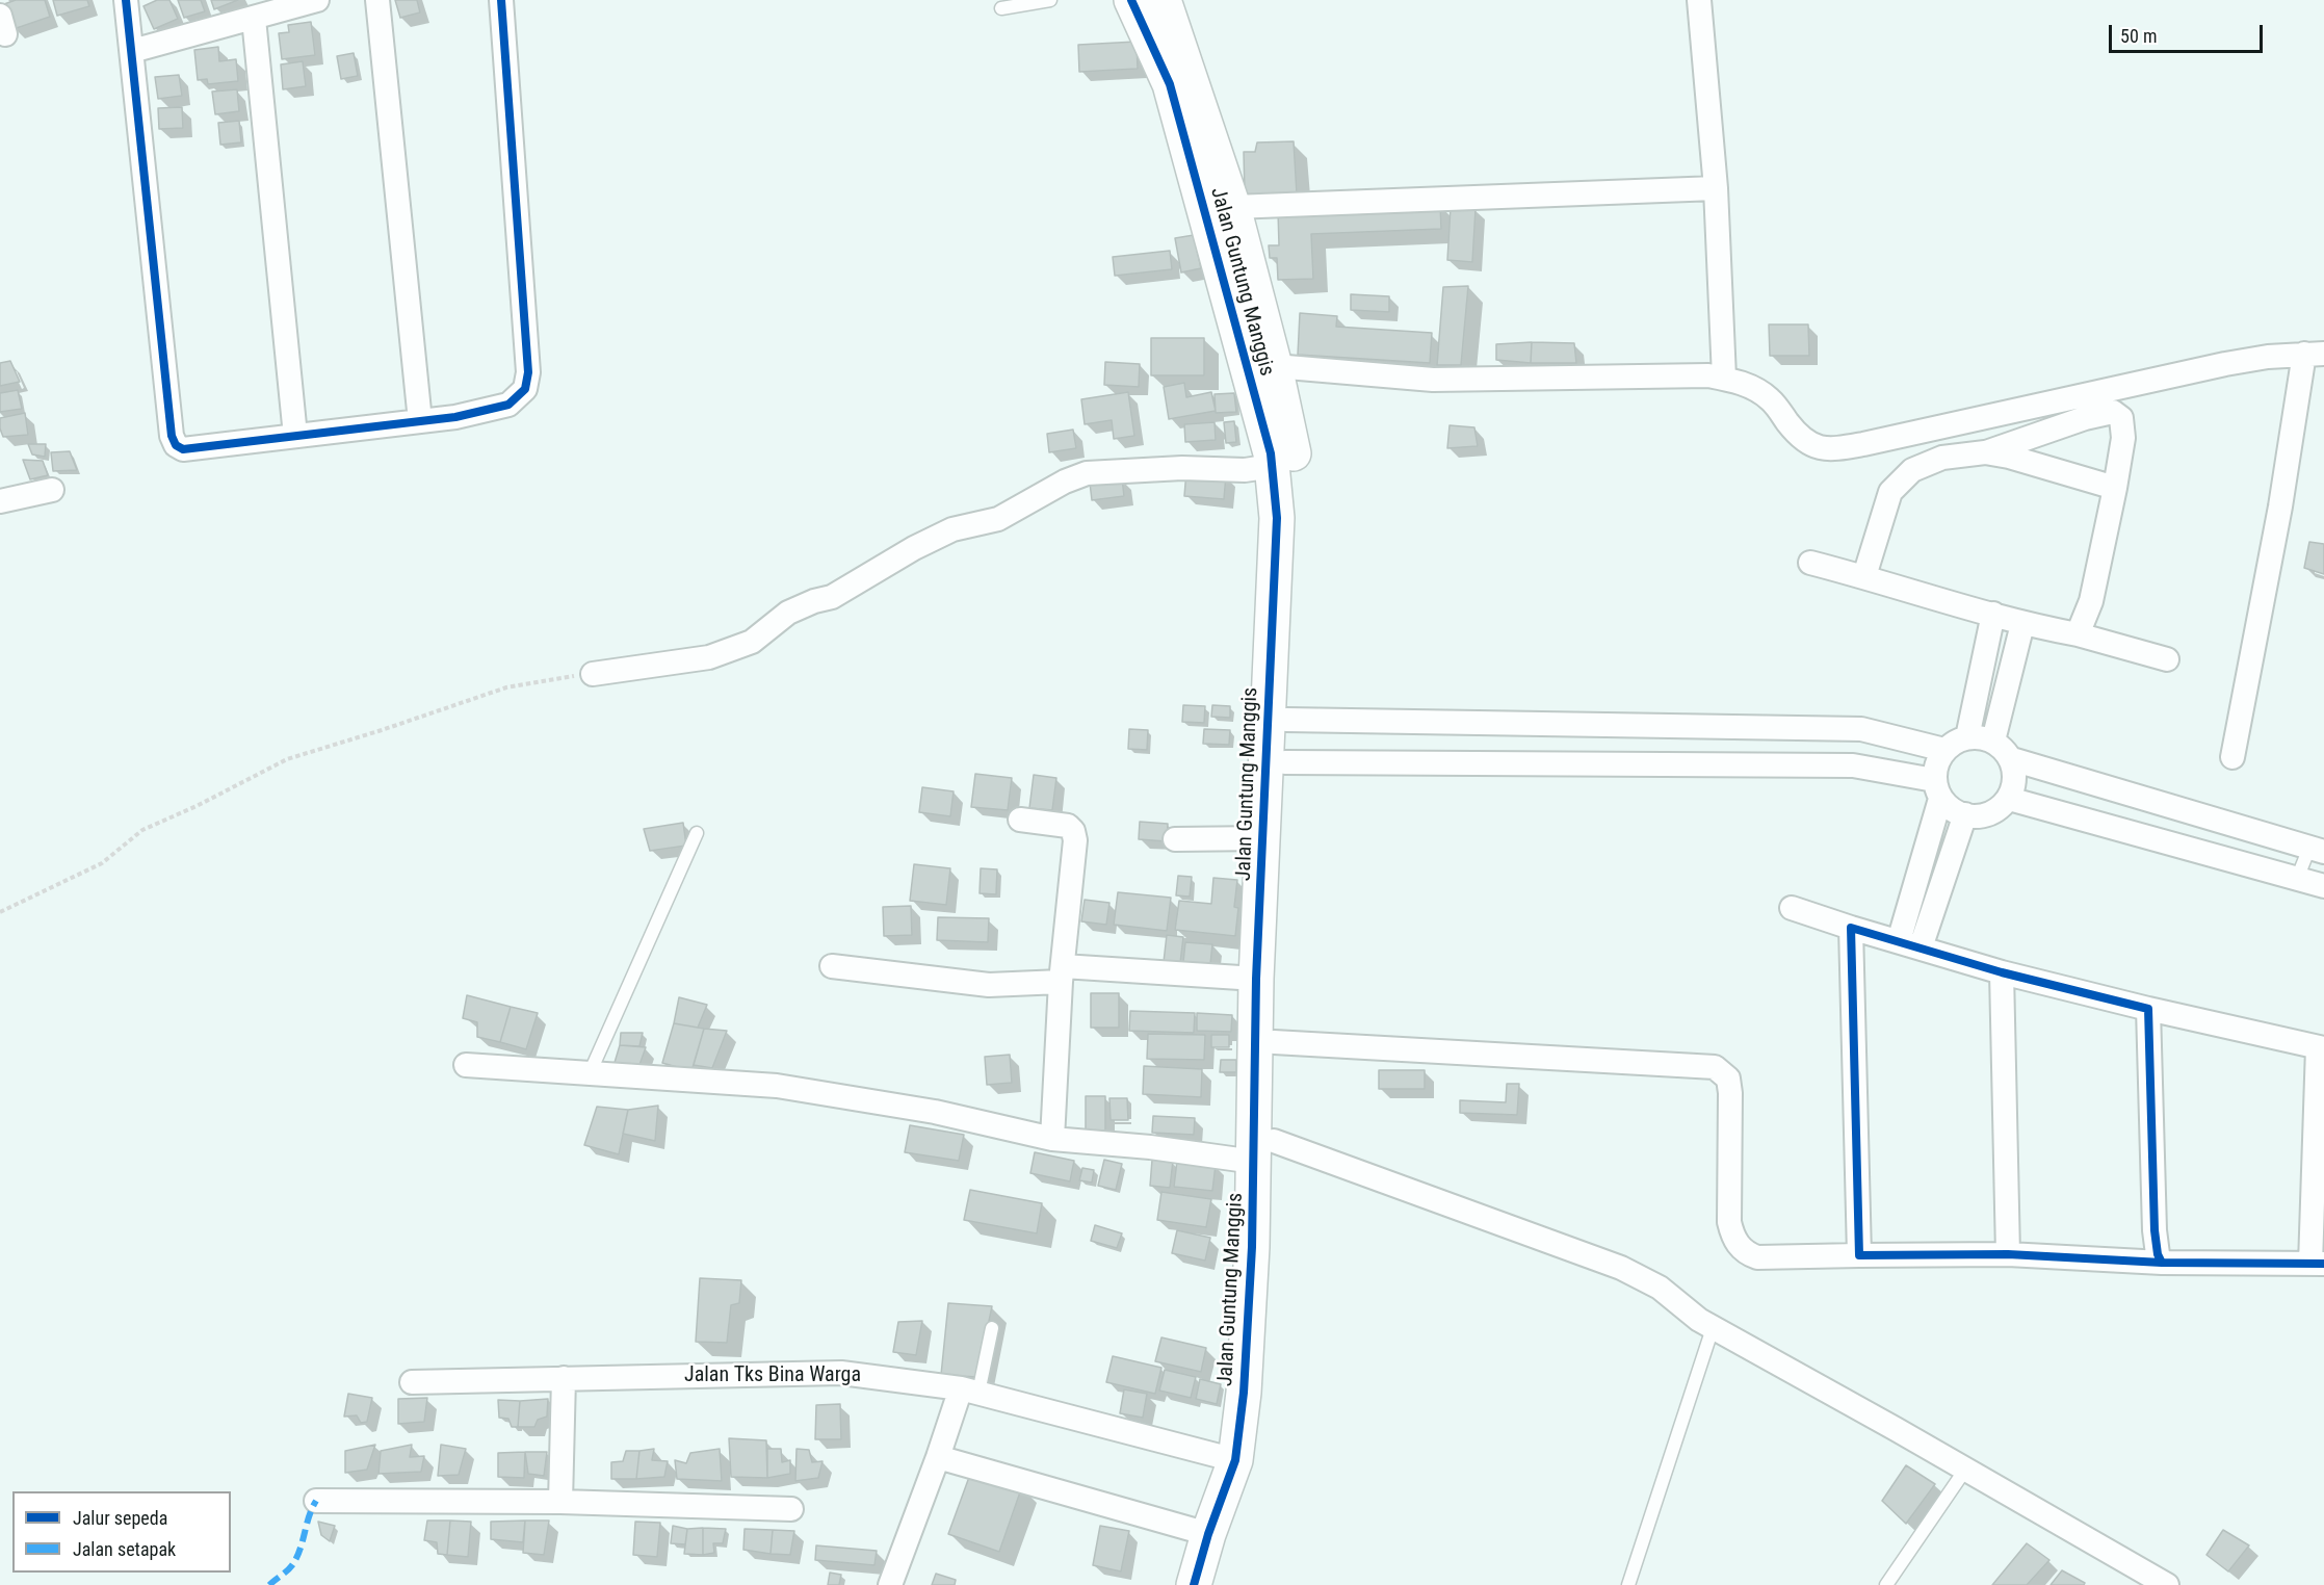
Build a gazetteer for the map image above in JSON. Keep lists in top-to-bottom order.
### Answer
{
  "streets": {
    "street": ["Jalan Guntung Manggis", "Jalan Tks Bina Warga"]
  },
  "crossings": [
    ["Jalan Guntung Manggis", "Jalan Tks Bina Warga"]
  ],
  "legend": ["Jalur sepeda", "Jalan setapak"],
  "scale_bar": "50 m"
}
